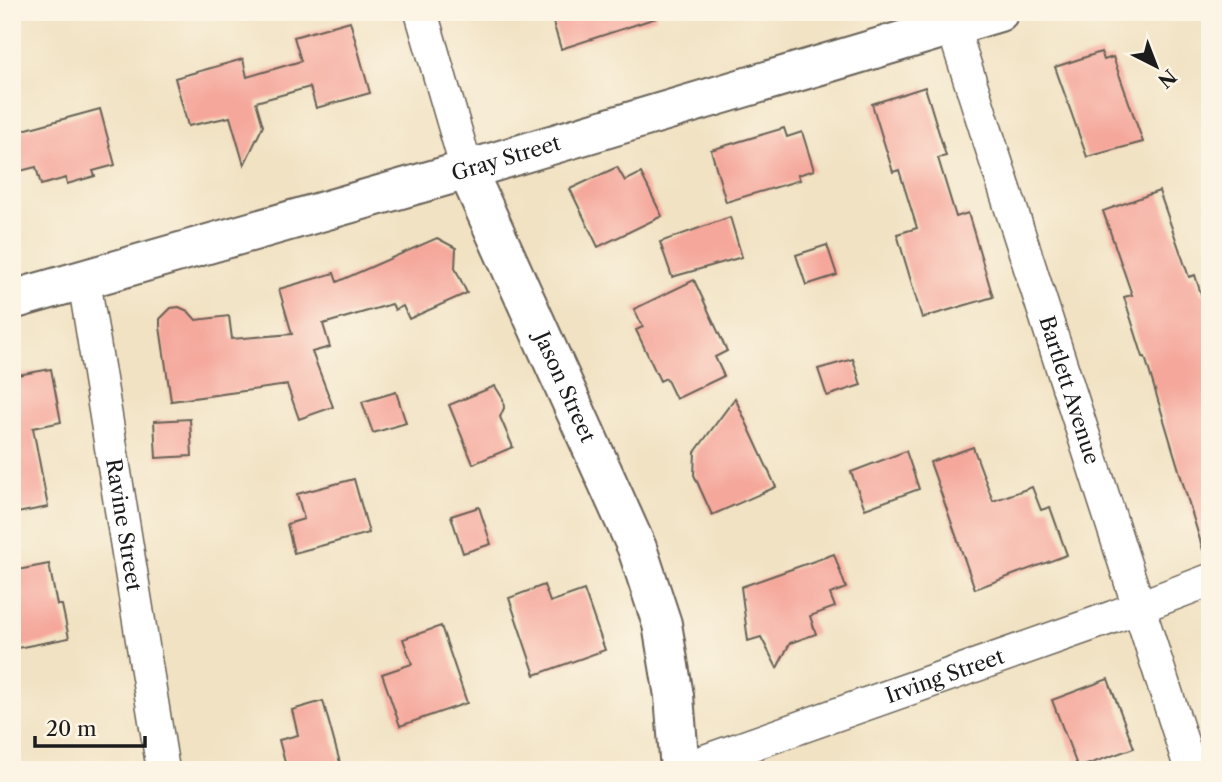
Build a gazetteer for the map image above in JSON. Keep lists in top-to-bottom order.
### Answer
{
  "streets": {
    "street": [
      "Gray Street",
      "Jason Street",
      "Bartlett Avenue",
      "Ravine Street",
      "Irving Street"
    ]
  },
  "crossings": [
    ["Gray Street", "Jason Street"],
    ["Gray Street", "Bartlett Avenue"],
    ["Gray Street", "Ravine Street"],
    ["Jason Street", "Irving Street"],
    ["Bartlett Avenue", "Irving Street"]
  ],
  "scale_bar": "20 m",
  "north": "bottom right"
}
